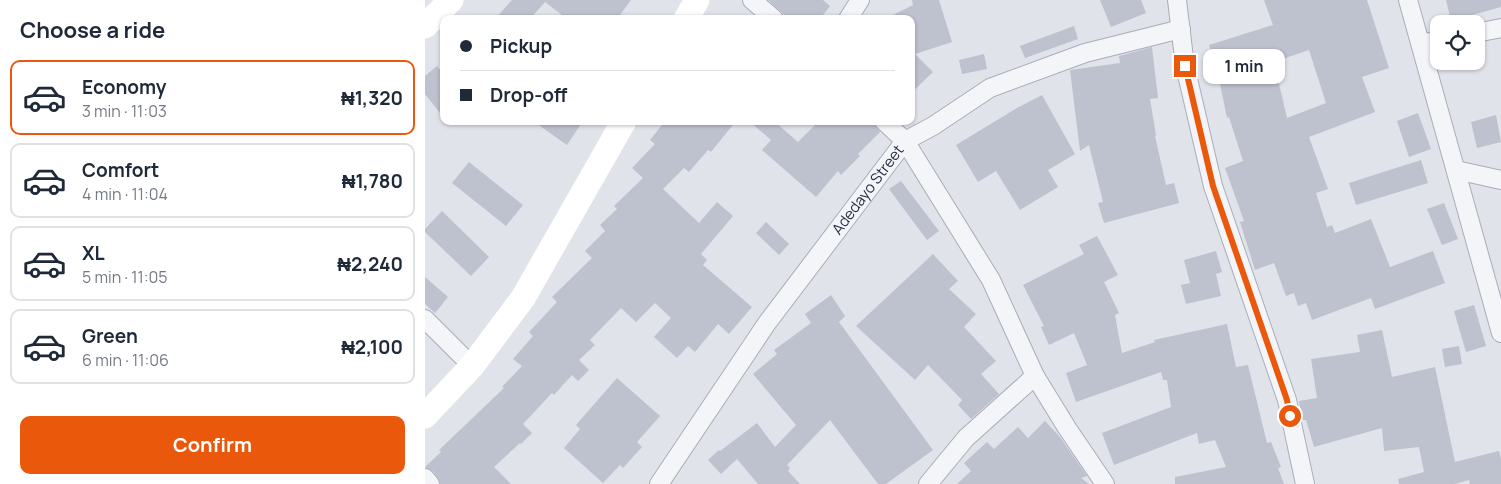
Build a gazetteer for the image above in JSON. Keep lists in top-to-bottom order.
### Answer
{
  "streets": {
    "street": ["Adedayo Street"]
  },
  "page": {
    "heading": "Choose a ride",
    "banner": ["Pickup", "Drop-off"],
    "bubble": "1 min",
    "list": [
      {
        "name": "Economy",
        "note": "3 min · 11:03",
        "value": "₦1,320"
      },
      {
        "name": "Comfort",
        "note": "4 min · 11:04",
        "value": "₦1,780"
      },
      {
        "name": "XL",
        "note": "5 min · 11:05",
        "value": "₦2,240"
      },
      {
        "name": "Green",
        "note": "6 min · 11:06",
        "value": "₦2,100"
      }
    ],
    "buttons": "Confirm"
  }
}
